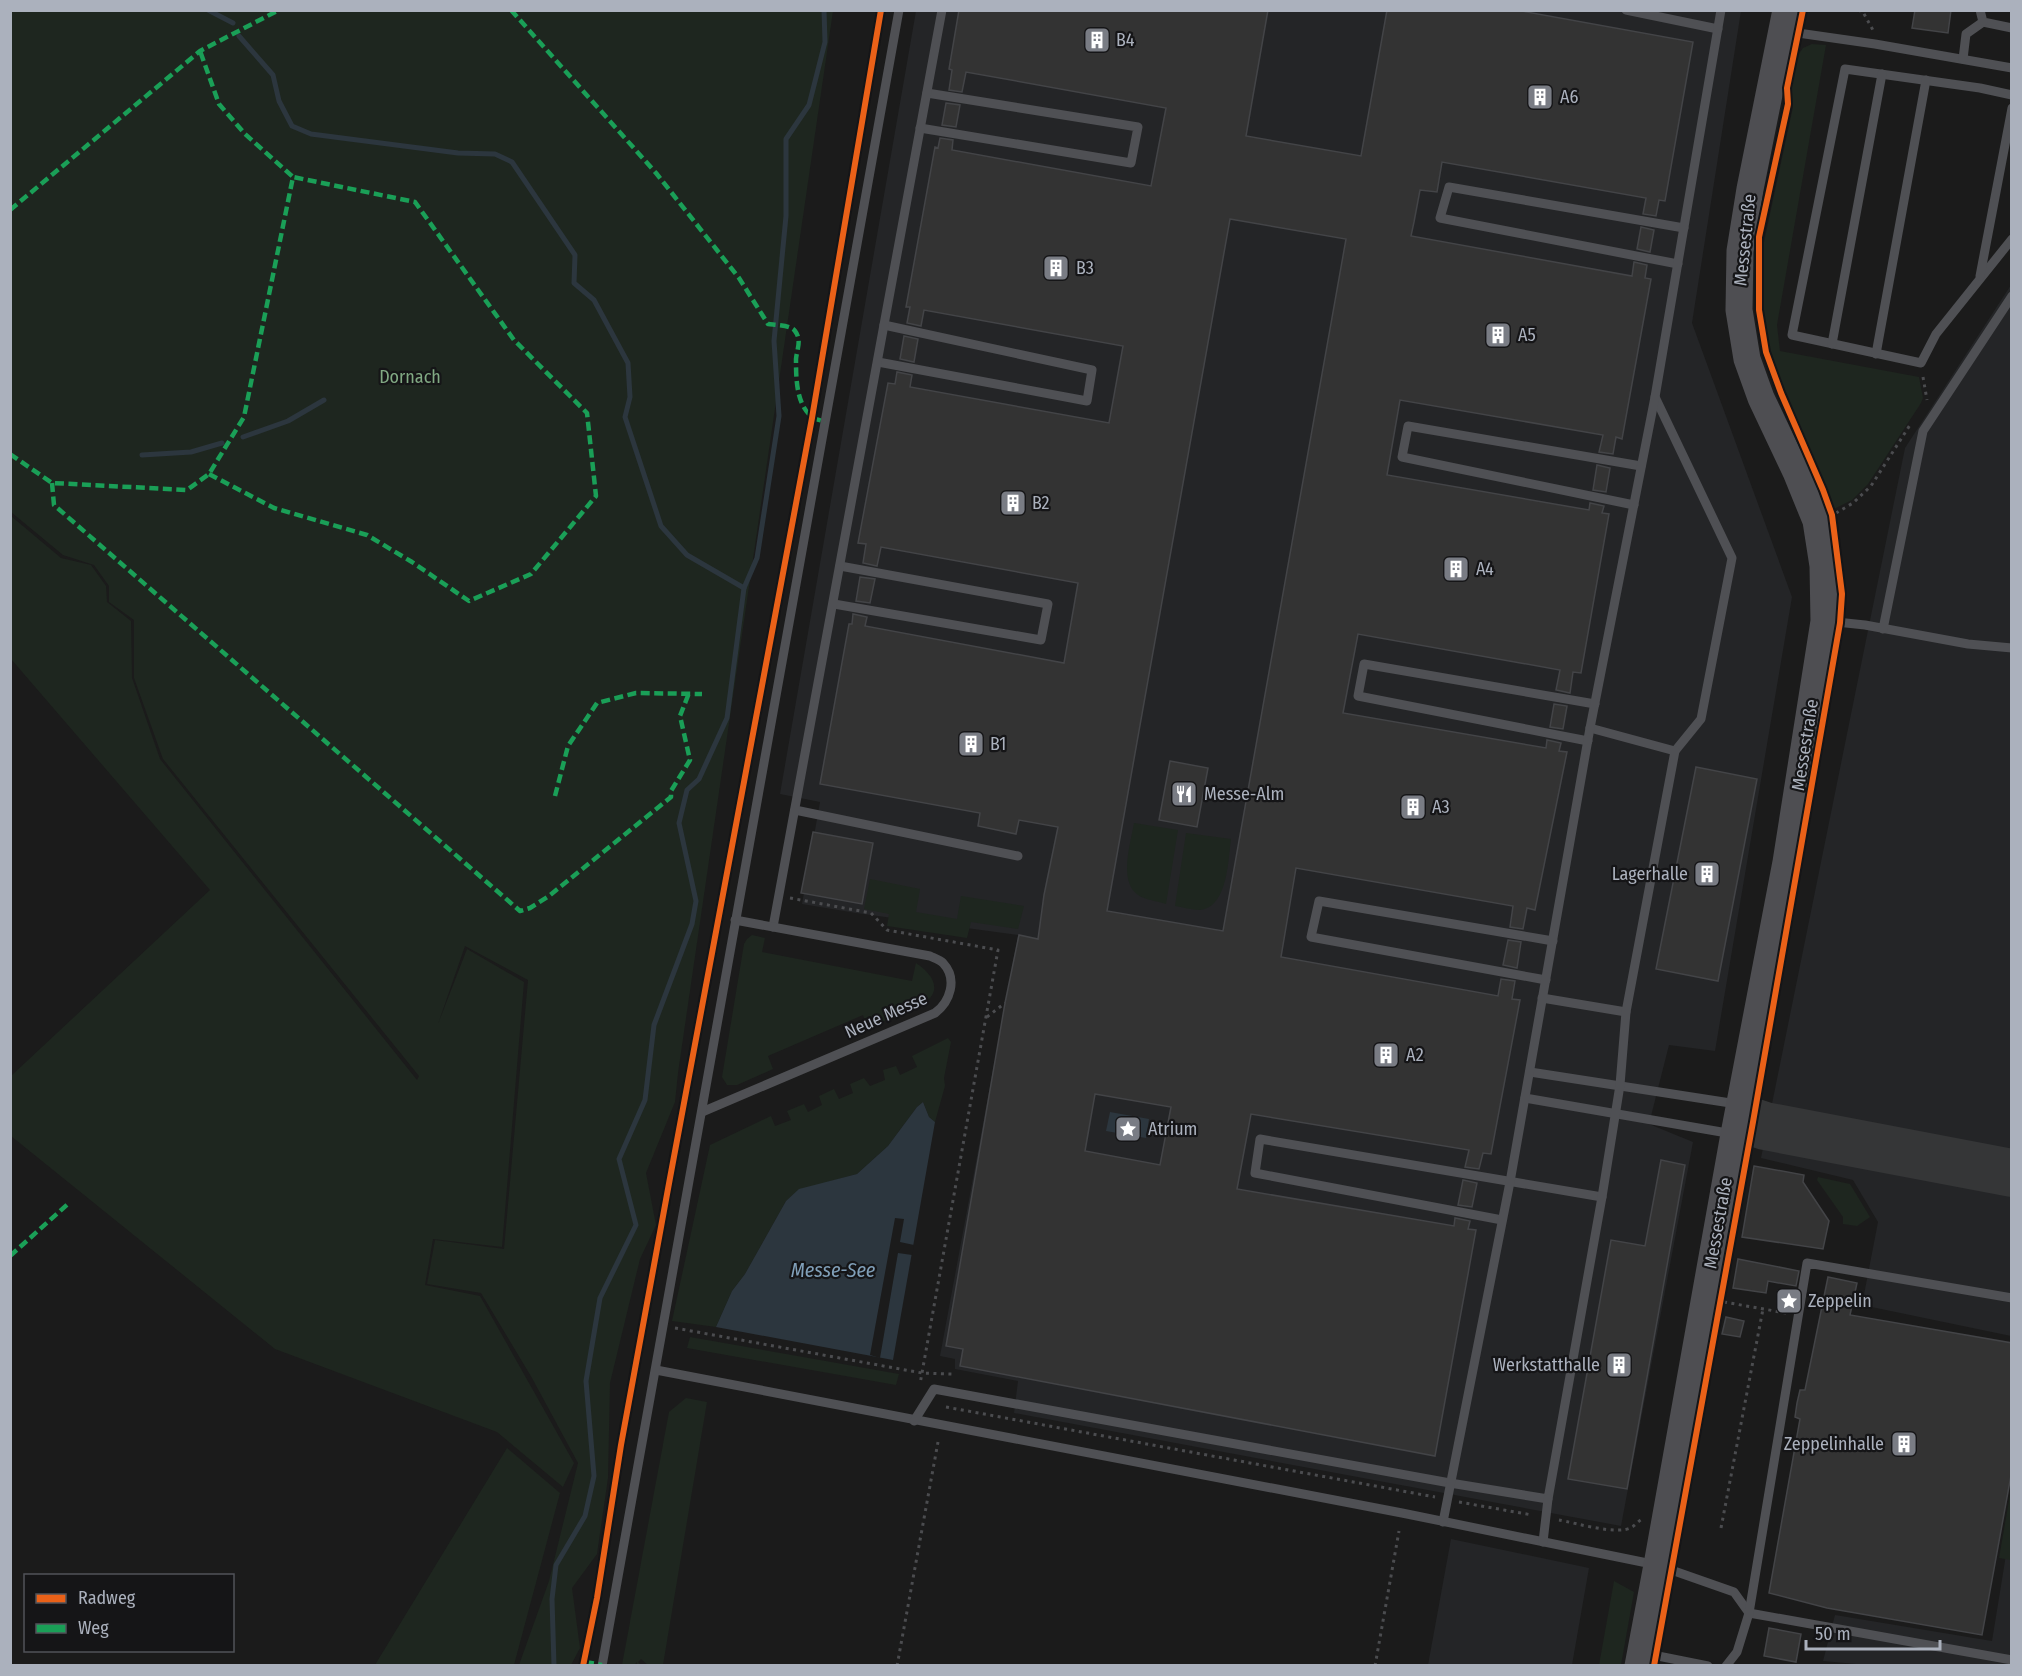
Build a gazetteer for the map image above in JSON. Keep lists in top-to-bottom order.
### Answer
{
  "streets": {
    "street": ["Messestraße"],
    "lane": ["Neue Messe"]
  },
  "water": ["Messe-See"],
  "parks": ["Dornach"],
  "places": {
    "building": [
      "B4",
      "A6",
      "B3",
      "A5",
      "B2",
      "A4",
      "B1",
      "A3",
      "Lagerhalle",
      "A2",
      "Werkstatthalle",
      "Zeppelinhalle"
    ],
    "restaurant": ["Messe-Alm"],
    "place": ["Atrium", "Zeppelin"]
  },
  "legend": ["Radweg", "Weg"],
  "scale_bar": "50 m"
}
